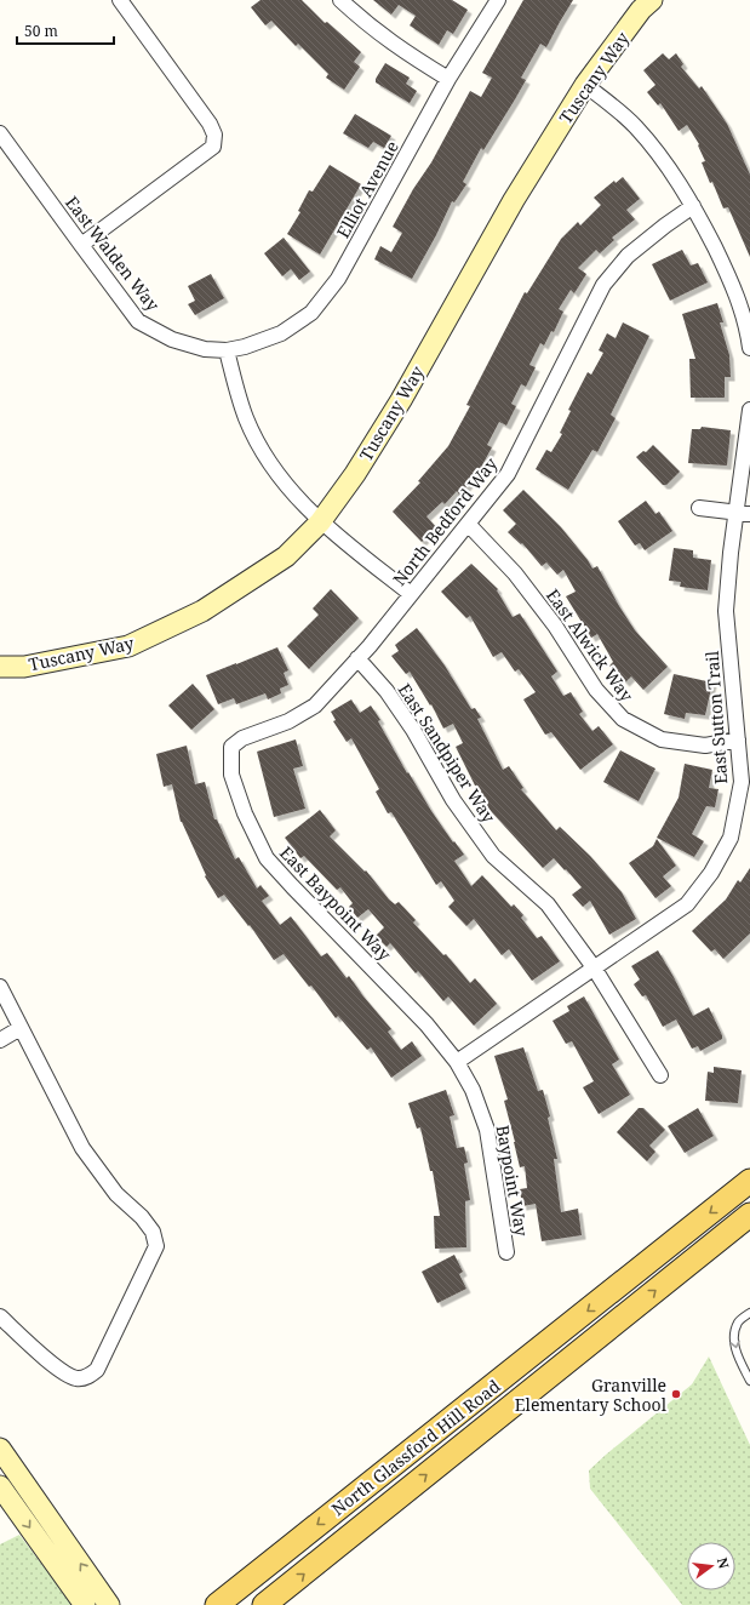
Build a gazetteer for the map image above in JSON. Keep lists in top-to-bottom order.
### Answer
{
  "streets": {
    "main road": ["North Glassford Hill Road"],
    "street": [
      "Tuscany Way",
      "Elliot Avenue",
      "East Walden Way",
      "North Bedford Way",
      "East Alwick Way",
      "East Sutton Trail",
      "East Sandpiper Way",
      "East Baypoint Way",
      "Baypoint Way"
    ]
  },
  "crossings": [
    ["Elliot Avenue", "East Walden Way"],
    ["North Bedford Way", "East Alwick Way"],
    ["North Bedford Way", "East Sandpiper Way"],
    ["North Bedford Way", "East Baypoint Way"],
    ["East Alwick Way", "East Sutton Trail"],
    ["East Sutton Trail", "East Sandpiper Way"],
    ["East Sutton Trail", "East Baypoint Way"],
    ["East Sutton Trail", "Baypoint Way"],
    ["East Baypoint Way", "Baypoint Way"]
  ],
  "places": ["Granville Elementary School"],
  "scale_bar": "50 m",
  "north": "right"
}
